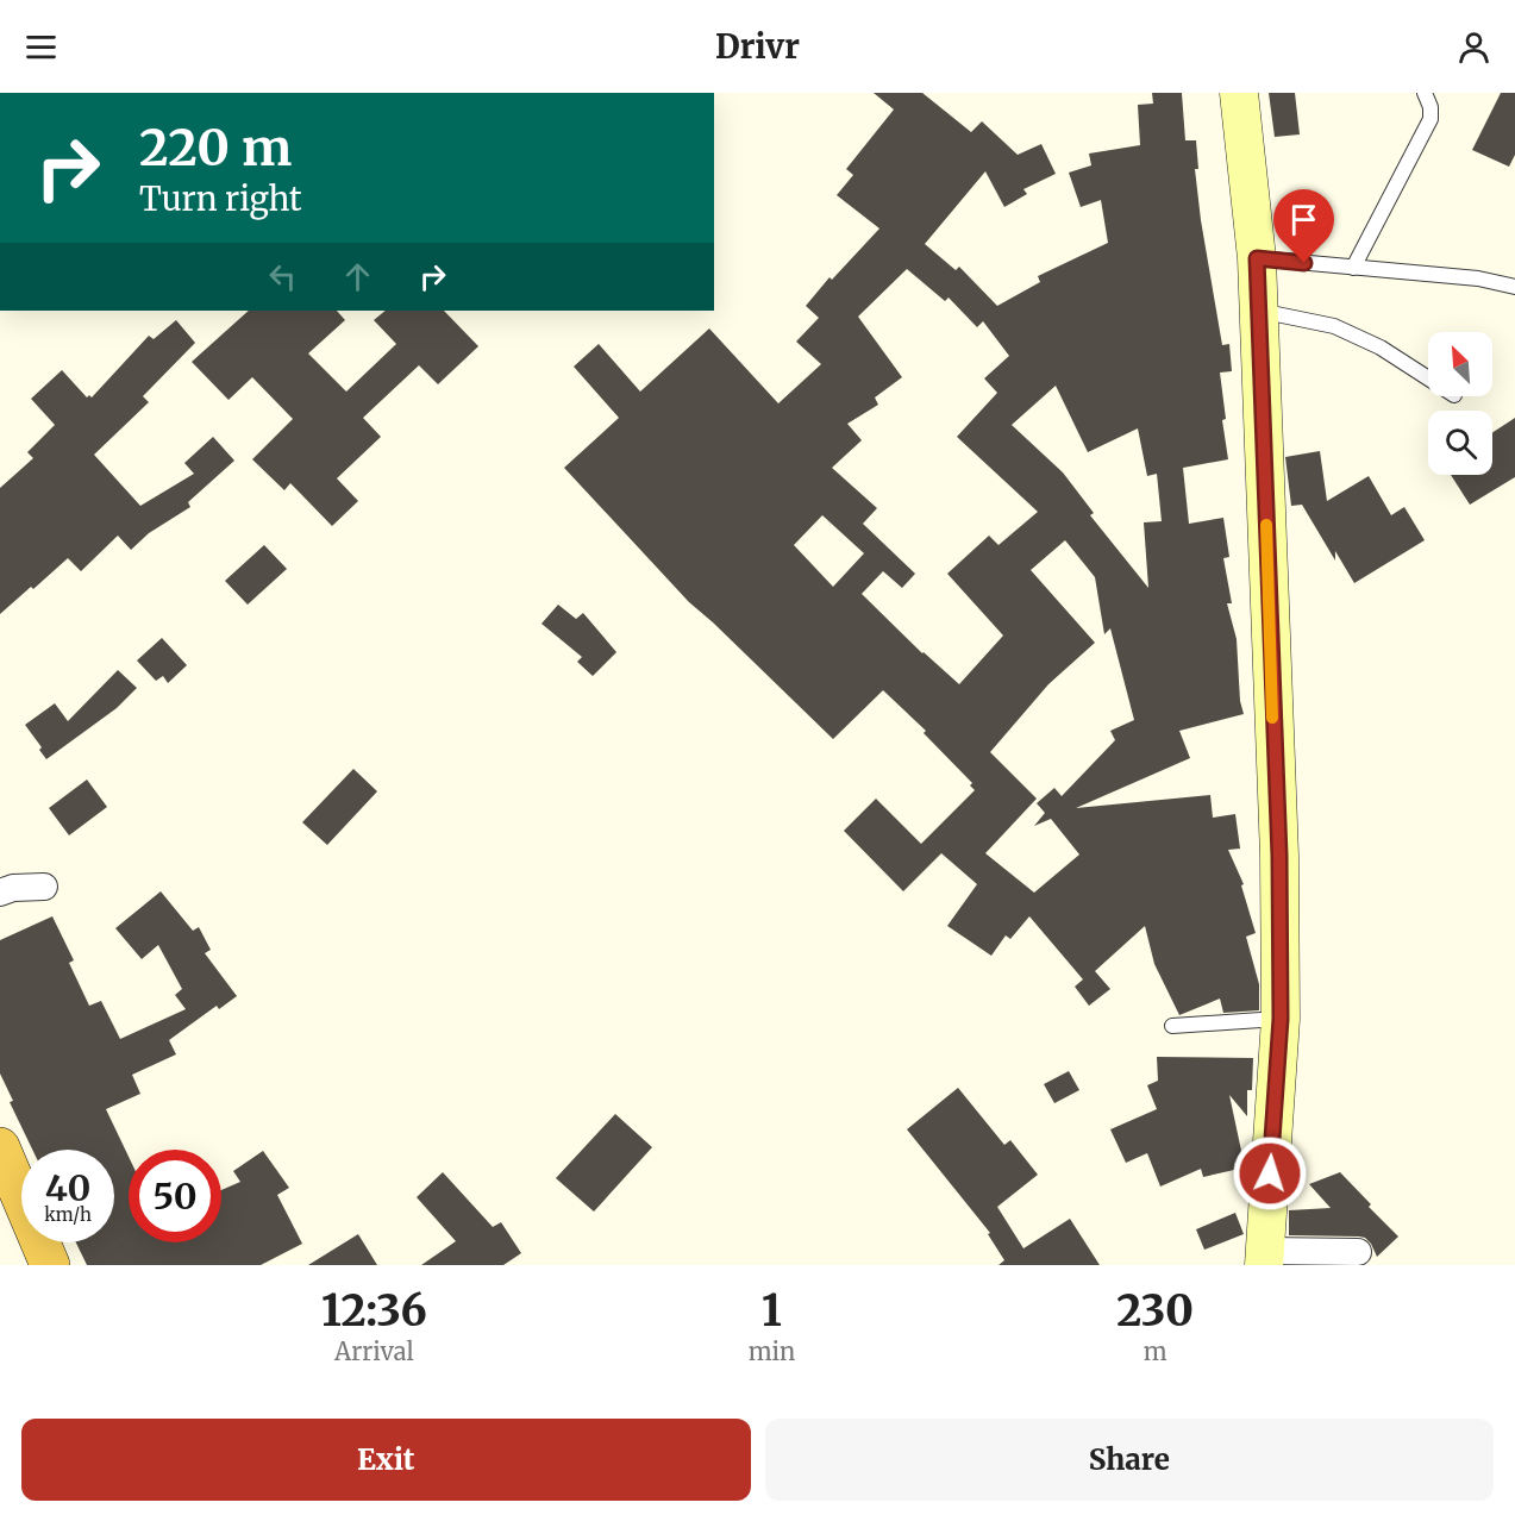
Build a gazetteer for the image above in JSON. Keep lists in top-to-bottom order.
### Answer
{
  "north": "top left",
  "page": {
    "header": "Drivr",
    "turn": ["220 m", "Turn right"],
    "speed": "40 km/h",
    "limit": "50",
    "eta": [
      "12:36",
      "Arrival",
      "1",
      "min",
      "230",
      "m"
    ],
    "buttons": ["Exit", "Share"]
  }
}
